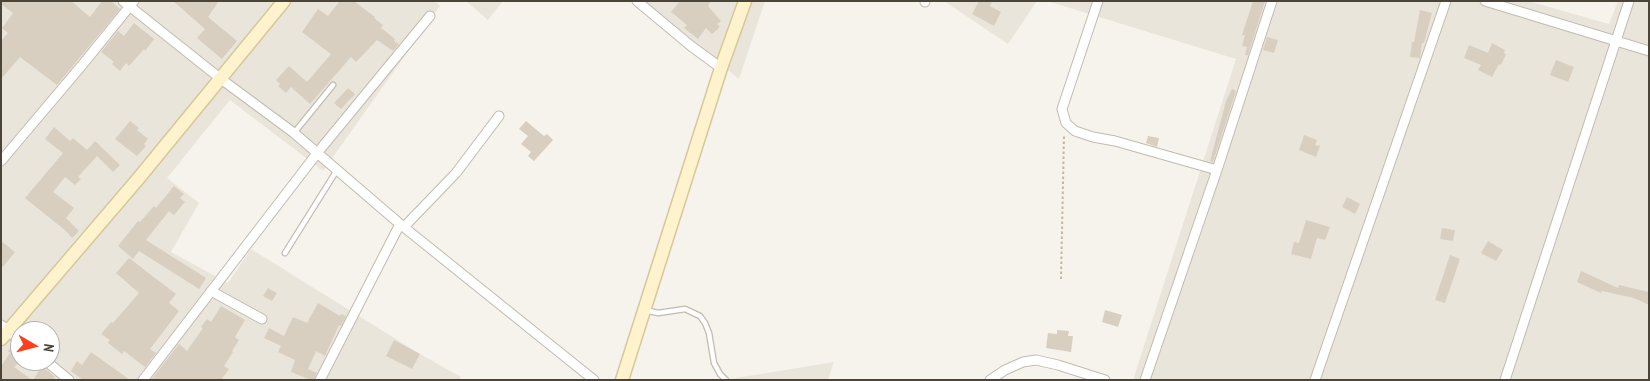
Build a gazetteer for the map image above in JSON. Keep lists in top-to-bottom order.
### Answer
{
  "north": "right"
}
